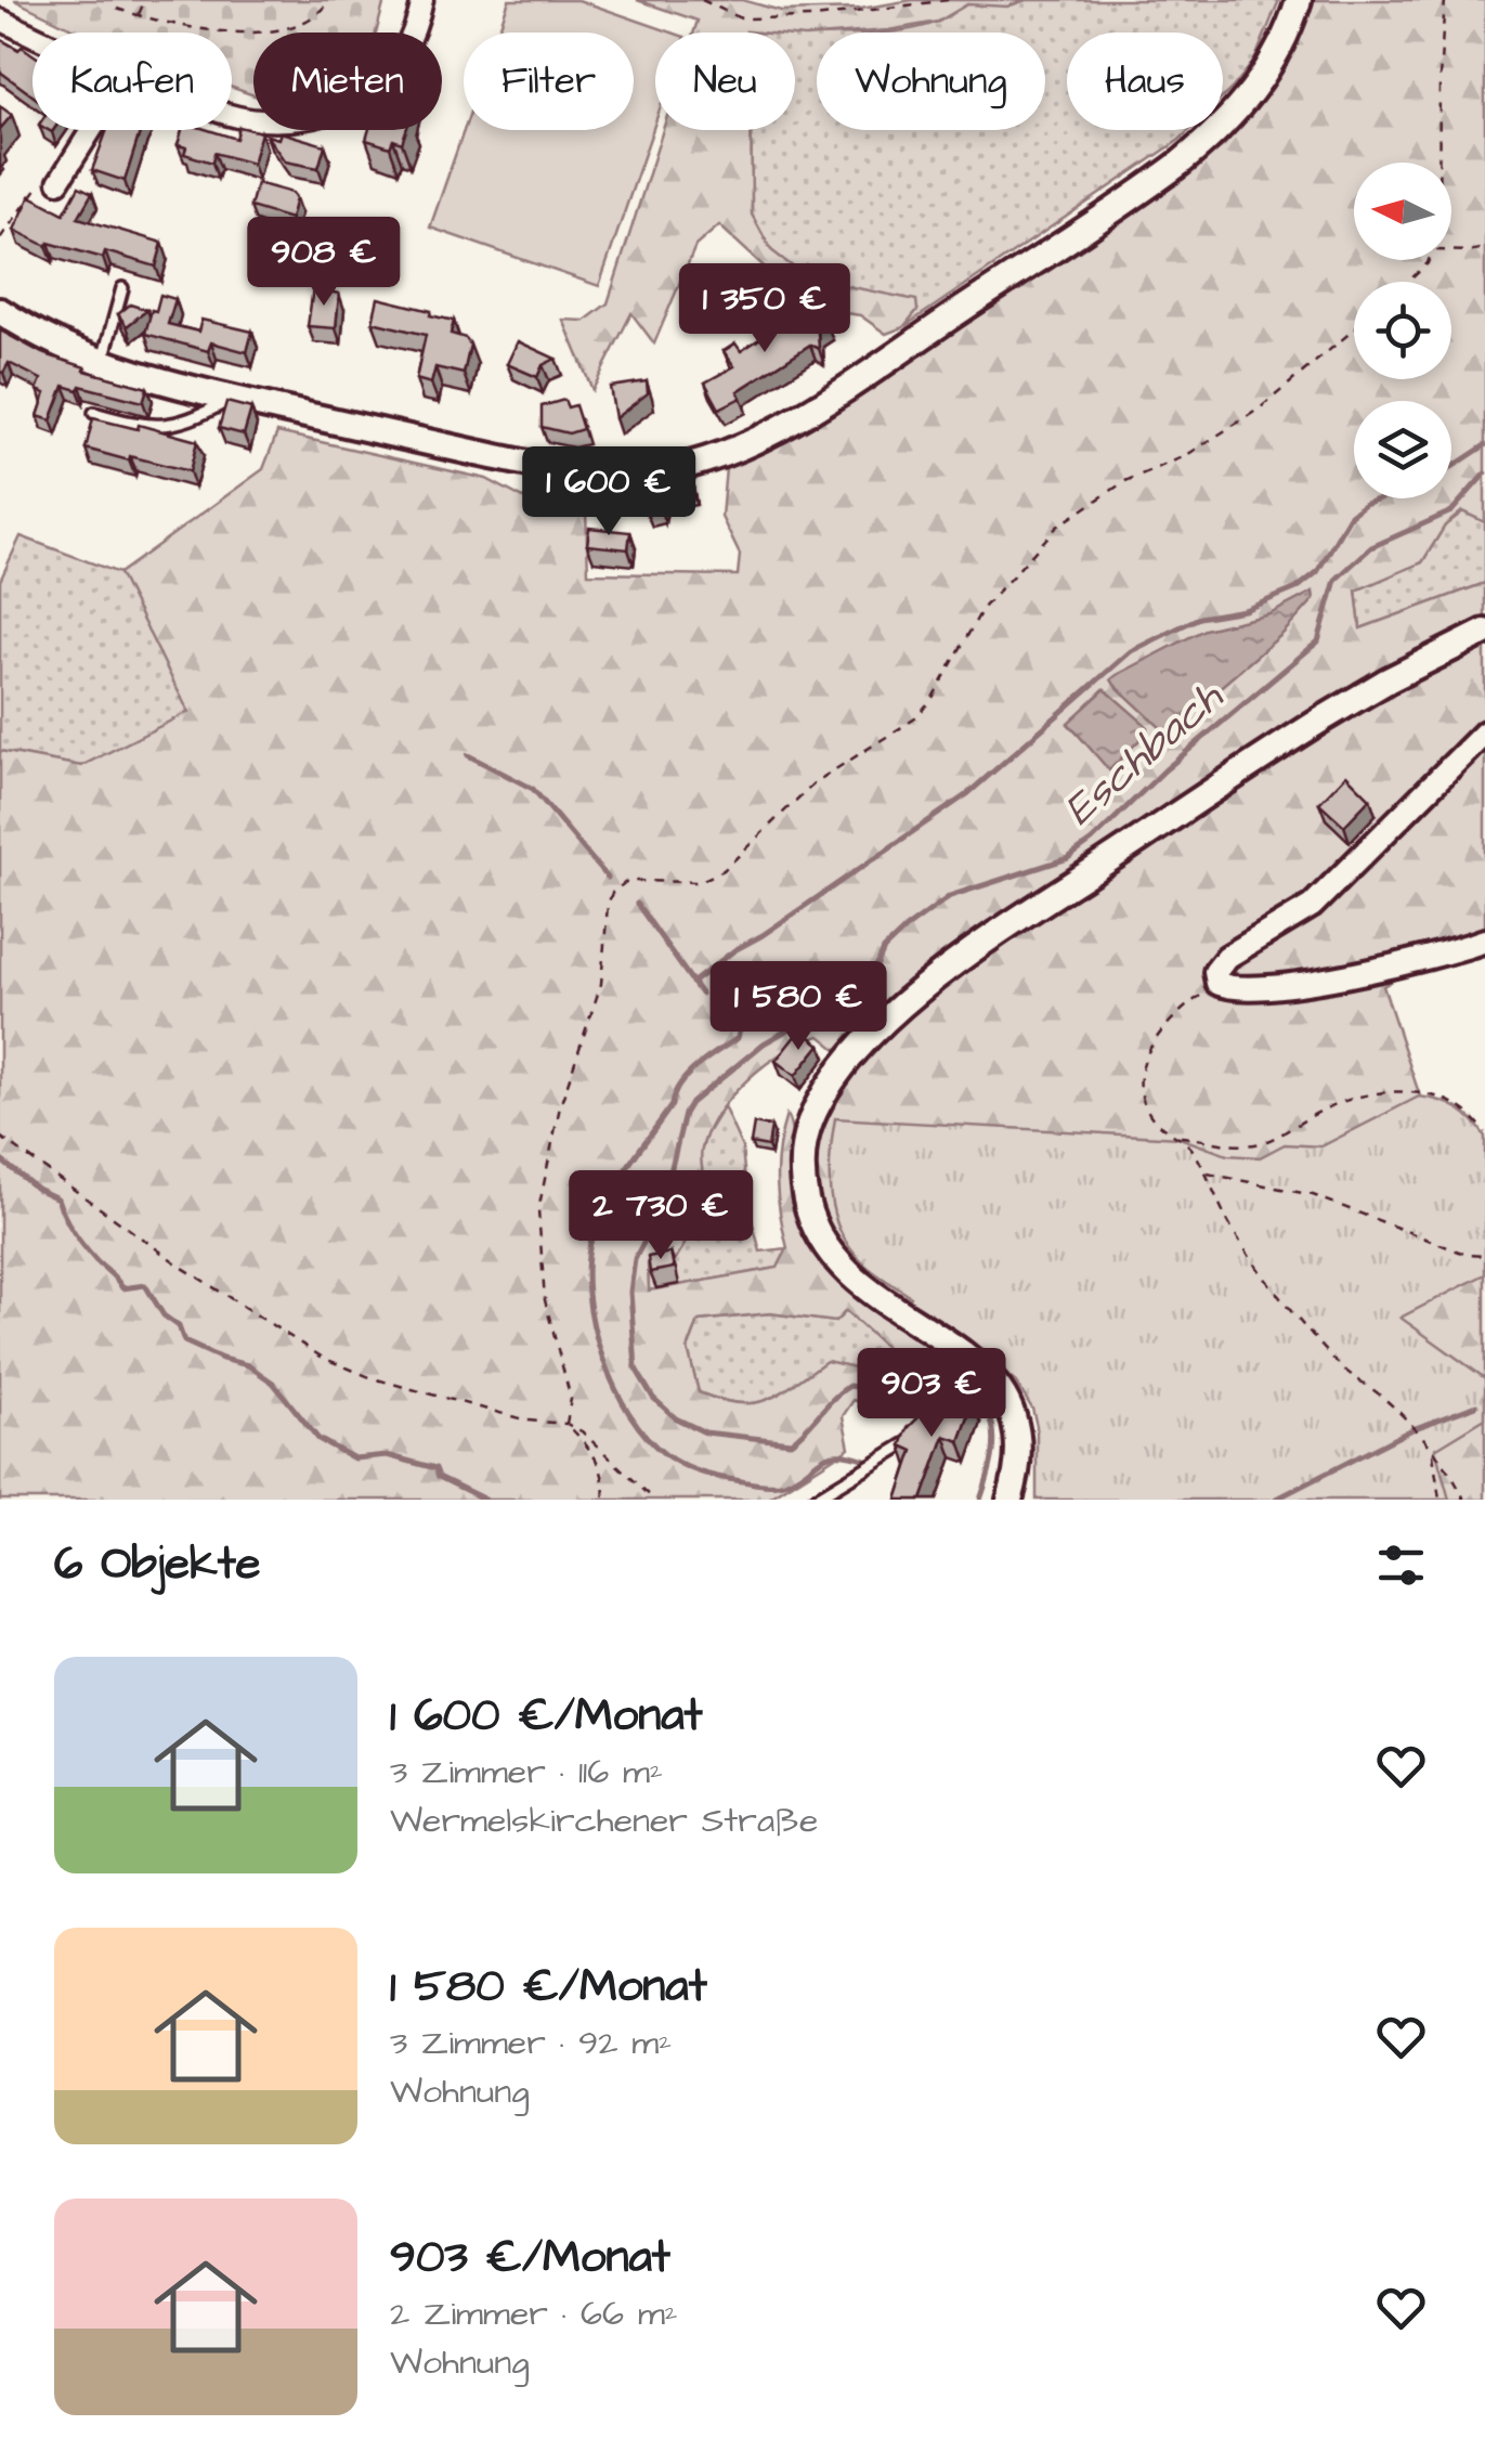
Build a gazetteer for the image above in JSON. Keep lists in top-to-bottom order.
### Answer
{
  "water": ["Eschbach"],
  "north": "left",
  "page": {
    "chip": [
      "Kaufen",
      "Mieten",
      "Filter",
      "Neu",
      "Wohnung",
      "Haus"
    ],
    "price": [
      "908 €",
      "1 350 €",
      "1 600 €",
      "1 580 €",
      "2 730 €",
      "903 €"
    ],
    "heading": "6 Objekte",
    "list": [
      {
        "name": "1 600 €/Monat",
        "note": "3 Zimmer · 116 m² · Wermelskirchener Straße"
      },
      {
        "name": "1 580 €/Monat",
        "note": "3 Zimmer · 92 m² · Wohnung"
      },
      {
        "name": "903 €/Monat",
        "note": "2 Zimmer · 66 m² · Wohnung"
      }
    ]
  }
}
